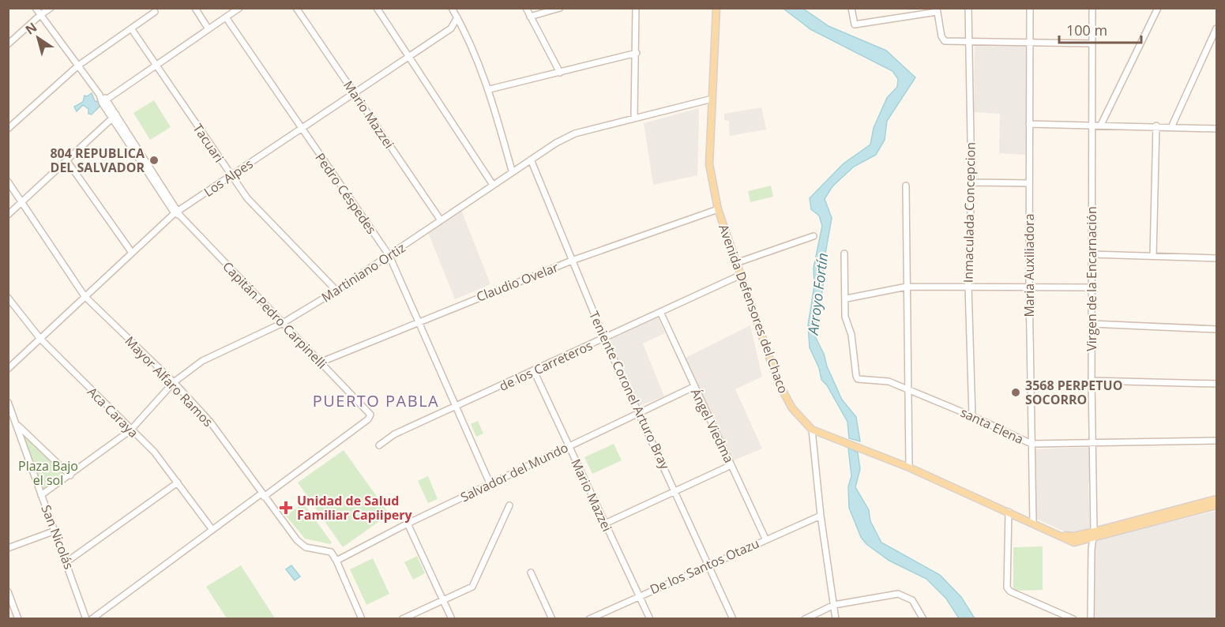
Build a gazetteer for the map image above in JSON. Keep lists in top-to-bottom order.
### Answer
{
  "streets": {
    "main road": ["Avenida Defensores del Chaco"],
    "street": [
      "Mario Mazzei",
      "Tacuari",
      "Los Alpes",
      "Pedro Céspedes",
      "Inmaculada Concepcion",
      "Maria Auxiliadora",
      "Martiniano Ortiz",
      "Virgen de la Encarnación",
      "Claudio Ovelar",
      "Capitán Pedro Carpinelli",
      "de los Carreteros",
      "Mayor Alfaro Ramos",
      "Teniente Coronel Arturo Bray",
      "Aca Caraya",
      "Ángel Viedma",
      "santa Elena",
      "Salvador del Mundo",
      "San Nicolás",
      "De los Santos Otazu"
    ]
  },
  "crossings": [
    ["Mario Mazzei", "Los Alpes"],
    ["Mario Mazzei", "Martiniano Ortiz"],
    ["Mario Mazzei", "de los Carreteros"],
    ["Mario Mazzei", "Salvador del Mundo"],
    ["Mario Mazzei", "De los Santos Otazu"],
    ["Tacuari", "Los Alpes"],
    ["Tacuari", "Martiniano Ortiz"],
    ["Los Alpes", "Pedro Céspedes"],
    ["Los Alpes", "Capitán Pedro Carpinelli"],
    ["Los Alpes", "Mayor Alfaro Ramos"],
    ["Los Alpes", "Aca Caraya"],
    ["Pedro Céspedes", "Martiniano Ortiz"],
    ["Pedro Céspedes", "Claudio Ovelar"],
    ["Pedro Céspedes", "de los Carreteros"],
    ["Pedro Céspedes", "Salvador del Mundo"],
    ["Inmaculada Concepcion", "santa Elena"],
    ["Maria Auxiliadora", "santa Elena"],
    ["Martiniano Ortiz", "Avenida Defensores del Chaco"],
    ["Martiniano Ortiz", "Capitán Pedro Carpinelli"],
    ["Martiniano Ortiz", "Mayor Alfaro Ramos"],
    ["Martiniano Ortiz", "Teniente Coronel Arturo Bray"],
    ["Martiniano Ortiz", "Aca Caraya"],
    ["Martiniano Ortiz", "San Nicolás"],
    ["Virgen de la Encarnación", "santa Elena"],
    ["Claudio Ovelar", "Avenida Defensores del Chaco"],
    ["Claudio Ovelar", "Capitán Pedro Carpinelli"],
    ["Claudio Ovelar", "Teniente Coronel Arturo Bray"],
    ["Avenida Defensores del Chaco", "de los Carreteros"],
    ["Capitán Pedro Carpinelli", "Mayor Alfaro Ramos"],
    ["de los Carreteros", "Teniente Coronel Arturo Bray"],
    ["de los Carreteros", "Ángel Viedma"],
    ["Mayor Alfaro Ramos", "Salvador del Mundo"],
    ["Teniente Coronel Arturo Bray", "Salvador del Mundo"],
    ["Teniente Coronel Arturo Bray", "De los Santos Otazu"],
    ["Ángel Viedma", "Salvador del Mundo"],
    ["Ángel Viedma", "De los Santos Otazu"]
  ],
  "districts": ["PUERTO PABLA"],
  "water": ["Arroyo Fortín"],
  "parks": ["Plaza Bajo el sol"],
  "places": {
    "other": ["804 REPUBLICA DEL SALVADOR", "3568 PERPETUO SOCORRO"],
    "health": ["Unidad de Salud Familiar Capiipery"]
  },
  "scale_bar": "100 m",
  "north": "top left"
}
